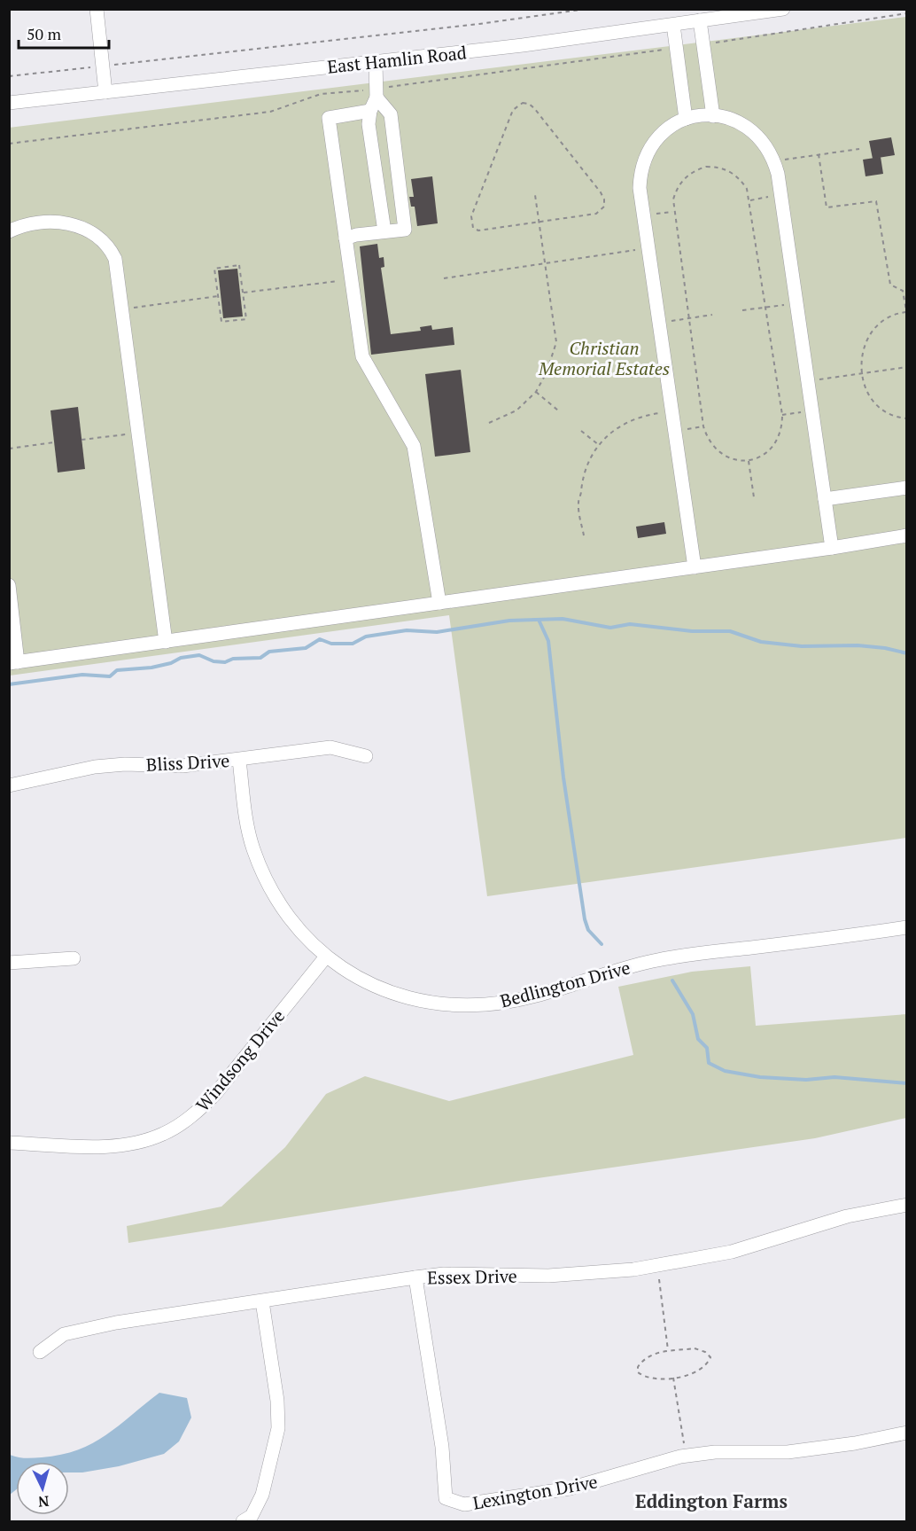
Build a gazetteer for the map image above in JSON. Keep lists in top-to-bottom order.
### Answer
{
  "streets": {
    "street": [
      "East Hamlin Road",
      "Bliss Drive",
      "Bedlington Drive",
      "Windsong Drive",
      "Essex Drive",
      "Lexington Drive"
    ]
  },
  "crossings": [
    ["Bliss Drive", "Bedlington Drive"],
    ["Bedlington Drive", "Windsong Drive"],
    ["Essex Drive", "Lexington Drive"]
  ],
  "districts": ["Eddington Farms"],
  "parks": ["Christian Memorial Estates"],
  "scale_bar": "50 m",
  "north": "bottom"
}
